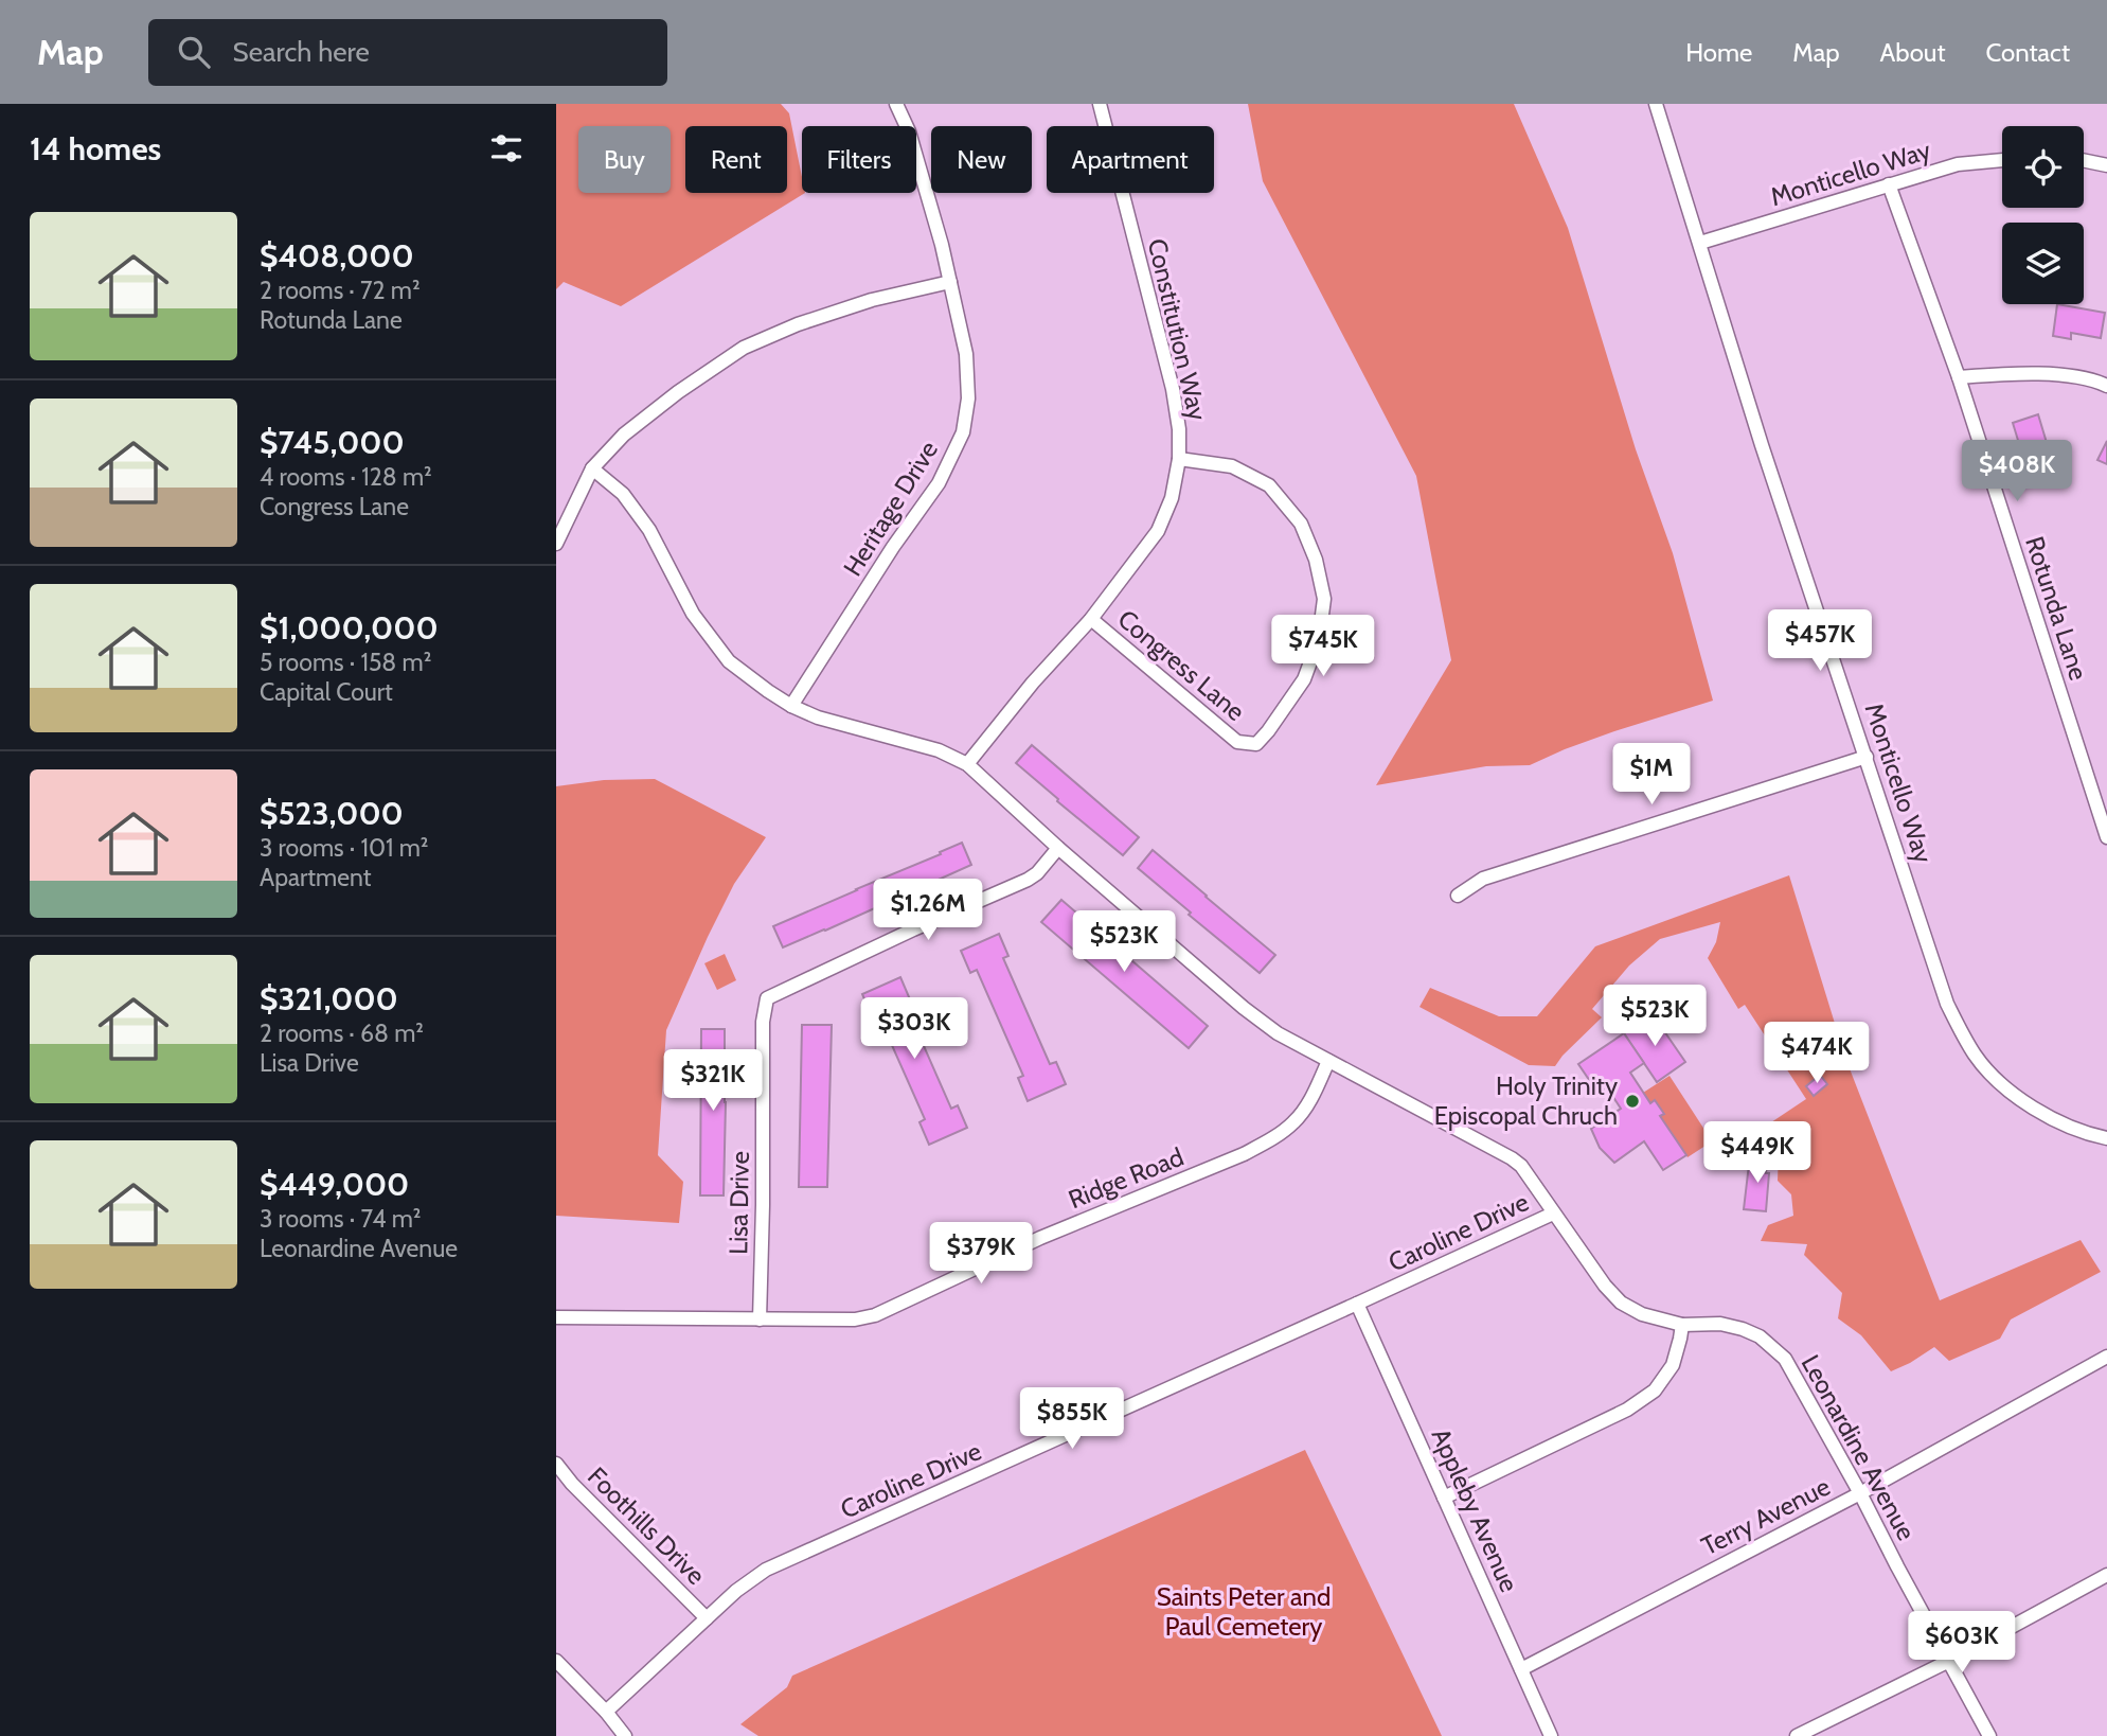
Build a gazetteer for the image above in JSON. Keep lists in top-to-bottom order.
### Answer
{
  "streets": {
    "street": [
      "Monticello Way",
      "Constitution Way",
      "Heritage Drive",
      "Rotunda Lane",
      "Congress Lane",
      "Ridge Road",
      "Lisa Drive",
      "Caroline Drive",
      "Leonardine Avenue",
      "Appleby Avenue",
      "Terry Avenue",
      "Foothills Drive"
    ]
  },
  "crossings": [
    ["Monticello Way", "Rotunda Lane"],
    ["Constitution Way", "Congress Lane"],
    ["Constitution Way", "Leonardine Avenue"],
    ["Heritage Drive", "Leonardine Avenue"],
    ["Ridge Road", "Lisa Drive"],
    ["Ridge Road", "Leonardine Avenue"],
    ["Lisa Drive", "Leonardine Avenue"],
    ["Caroline Drive", "Leonardine Avenue"],
    ["Caroline Drive", "Appleby Avenue"],
    ["Caroline Drive", "Foothills Drive"],
    ["Leonardine Avenue", "Terry Avenue"],
    ["Appleby Avenue", "Terry Avenue"]
  ],
  "parks": ["Saints Peter and Paul Cemetery"],
  "places": ["Holy Trinity Episcopal Chruch"],
  "page": {
    "header": "Map",
    "search": "Search here",
    "nav": [
      "Home",
      "Map",
      "About",
      "Contact"
    ],
    "heading": "14 homes",
    "chip": [
      "Buy",
      "Rent",
      "Filters",
      "New",
      "Apartment"
    ],
    "list": [
      {
        "name": "$408,000",
        "note": "2 rooms · 72 m² · Rotunda Lane"
      },
      {
        "name": "$745,000",
        "note": "4 rooms · 128 m² · Congress Lane"
      },
      {
        "name": "$1,000,000",
        "note": "5 rooms · 158 m² · Capital Court"
      },
      {
        "name": "$523,000",
        "note": "3 rooms · 101 m² · Apartment"
      },
      {
        "name": "$321,000",
        "note": "2 rooms · 68 m² · Lisa Drive"
      },
      {
        "name": "$449,000",
        "note": "3 rooms · 74 m² · Leonardine Avenue"
      }
    ],
    "price": [
      "$408K",
      "$457K",
      "$745K",
      "$1M",
      "$1.26M",
      "$523K",
      "$523K",
      "$303K",
      "$474K",
      "$321K",
      "$449K",
      "$379K",
      "$855K",
      "$603K"
    ]
  }
}
